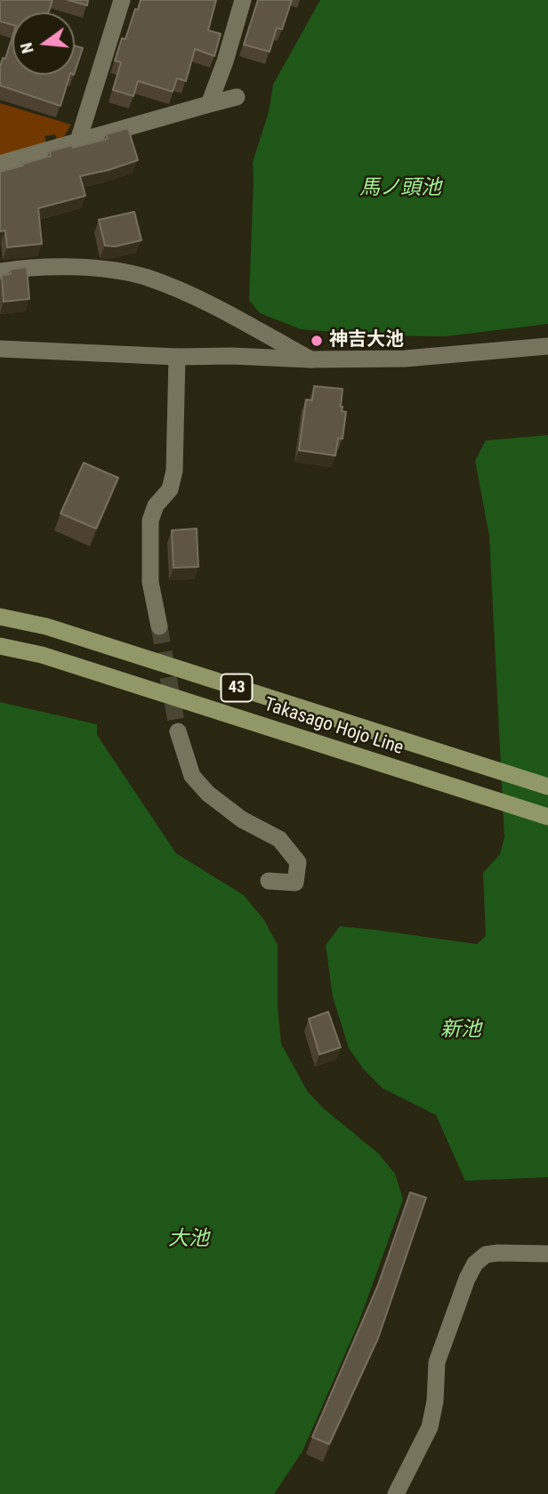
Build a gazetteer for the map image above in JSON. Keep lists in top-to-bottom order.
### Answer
{
  "streets": {
    "main road": ["43", "Takasago Hojo Line"]
  },
  "water": ["馬ノ頭池", "新池", "大池"],
  "places": ["神吉大池"],
  "north": "left"
}
